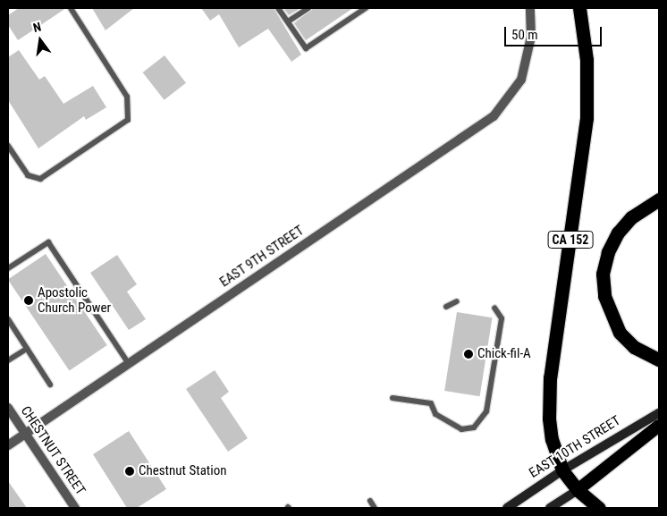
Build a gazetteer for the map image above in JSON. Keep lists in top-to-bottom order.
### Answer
{
  "streets": {
    "highway": ["CA 152"],
    "main road": ["EAST 10TH STREET"],
    "street": ["EAST 9TH STREET", "CHESTNUT STREET"]
  },
  "crossings": [
    ["CA 152", "EAST 10TH STREET"],
    ["EAST 9TH STREET", "CHESTNUT STREET"]
  ],
  "places": ["Apostolic Church Power", "Chick-fil-A", "Chestnut Station"],
  "scale_bar": "50 m",
  "north": "top"
}
